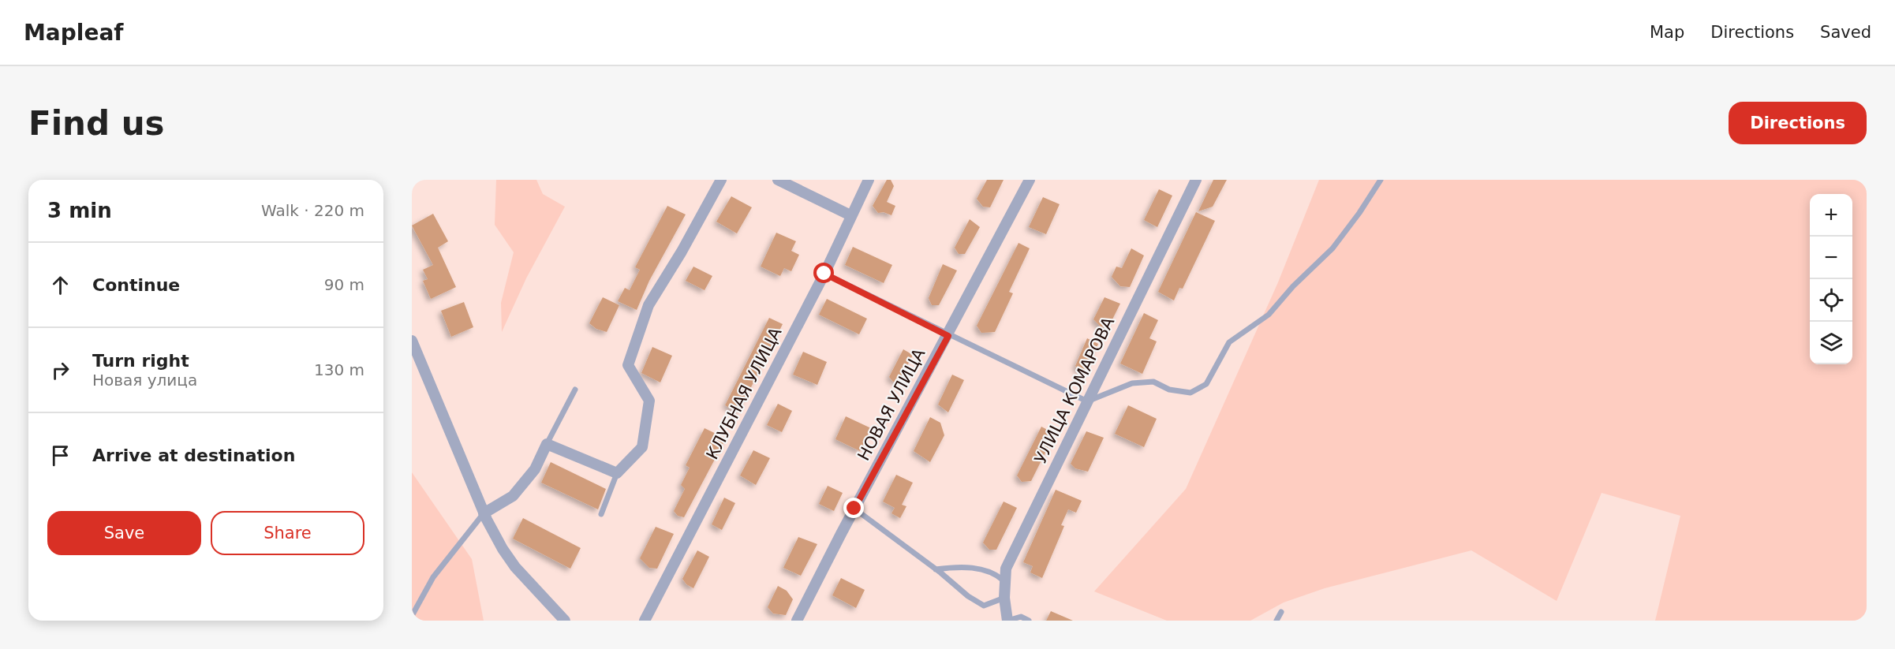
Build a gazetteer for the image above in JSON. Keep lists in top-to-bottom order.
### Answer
{
  "streets": {
    "street": ["УЛИЦА КОМАРОВА", "КЛУБНАЯ УЛИЦА", "НОВАЯ УЛИЦА"]
  },
  "page": {
    "header": "Mapleaf",
    "nav": ["Map", "Directions", "Saved"],
    "buttons": [
      "Directions",
      ["Save", "Share"]
    ],
    "title": "Find us",
    "heading": ["3 min", "Walk · 220 m"],
    "map_buttons": ["+", "−"],
    "list": [
      ["Continue", "90 m"],
      ["Turn right", "Новая улица", "130 m"],
      "Arrive at destination"
    ]
  }
}
